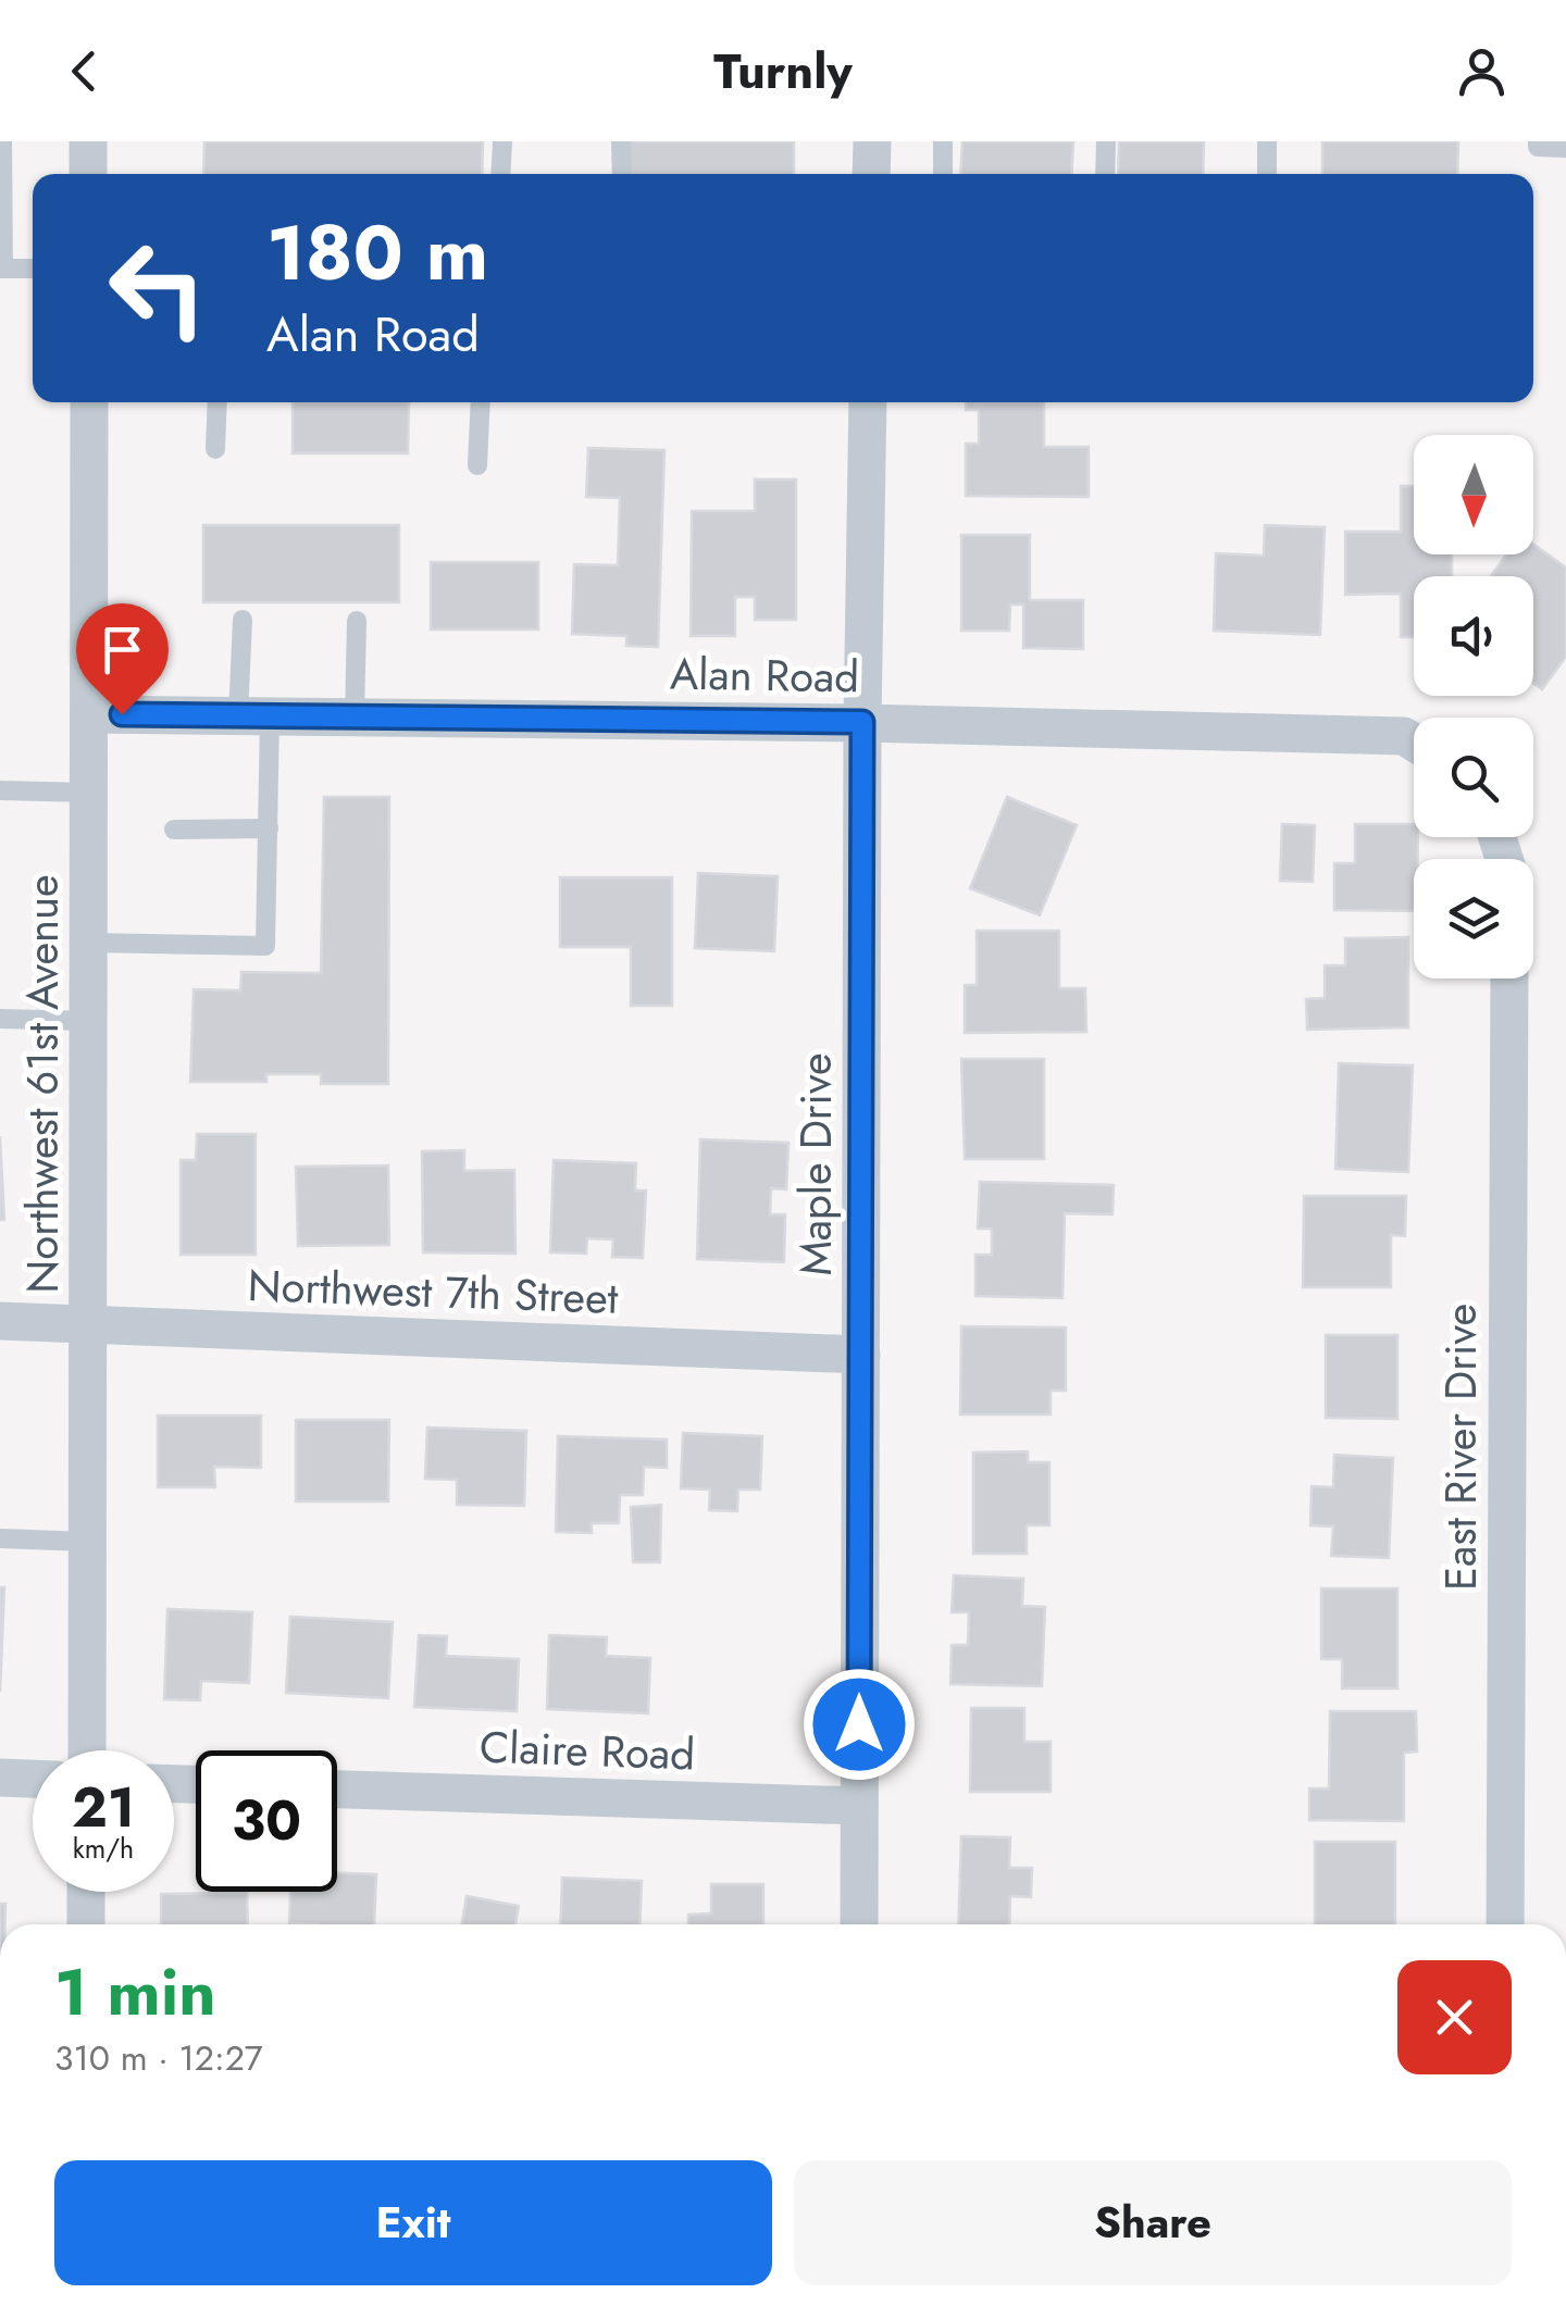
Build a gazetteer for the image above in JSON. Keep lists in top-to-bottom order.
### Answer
{
  "streets": {
    "street": [
      "Alan Road",
      "Northwest 61st Avenue",
      "Maple Drive",
      "Northwest 7th Street",
      "East River Drive",
      "Claire Road"
    ]
  },
  "crossings": [
    ["Alan Road", "Northwest 61st Avenue"],
    ["Alan Road", "Maple Drive"],
    ["Northwest 61st Avenue", "Northwest 7th Street"],
    ["Maple Drive", "Northwest 7th Street"],
    ["Maple Drive", "Claire Road"]
  ],
  "north": "bottom",
  "page": {
    "header": "Turnly",
    "turn": ["180 m", "Alan Road"],
    "speed": "21 km/h",
    "limit": "30",
    "heading": ["1 min", "310 m · 12:27"],
    "buttons": ["Exit", "Share"]
  }
}
